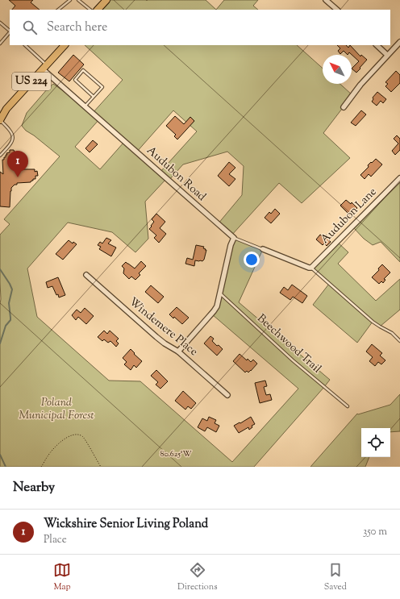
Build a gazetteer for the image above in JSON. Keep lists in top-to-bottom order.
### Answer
{
  "streets": {
    "main road": ["US 224"],
    "street": ["Audubon Road", "Audubon Lane", "Windemere Place"],
    "lane": ["Beechwood Trail"]
  },
  "crossings": [
    ["US 224", "Audubon Road"],
    ["Audubon Road", "Audubon Lane"]
  ],
  "parks": ["Poland Municipal Forest"],
  "north": "top left",
  "page": {
    "search": "Search here",
    "pins": "1",
    "heading": "Nearby",
    "list": [
      {
        "mark": "1",
        "name": "Wickshire Senior Living Poland",
        "note": "Place",
        "value": "350 m"
      }
    ],
    "nav": ["Map", "Directions", "Saved"]
  },
  "coordinates": ["80.625°W"]
}
